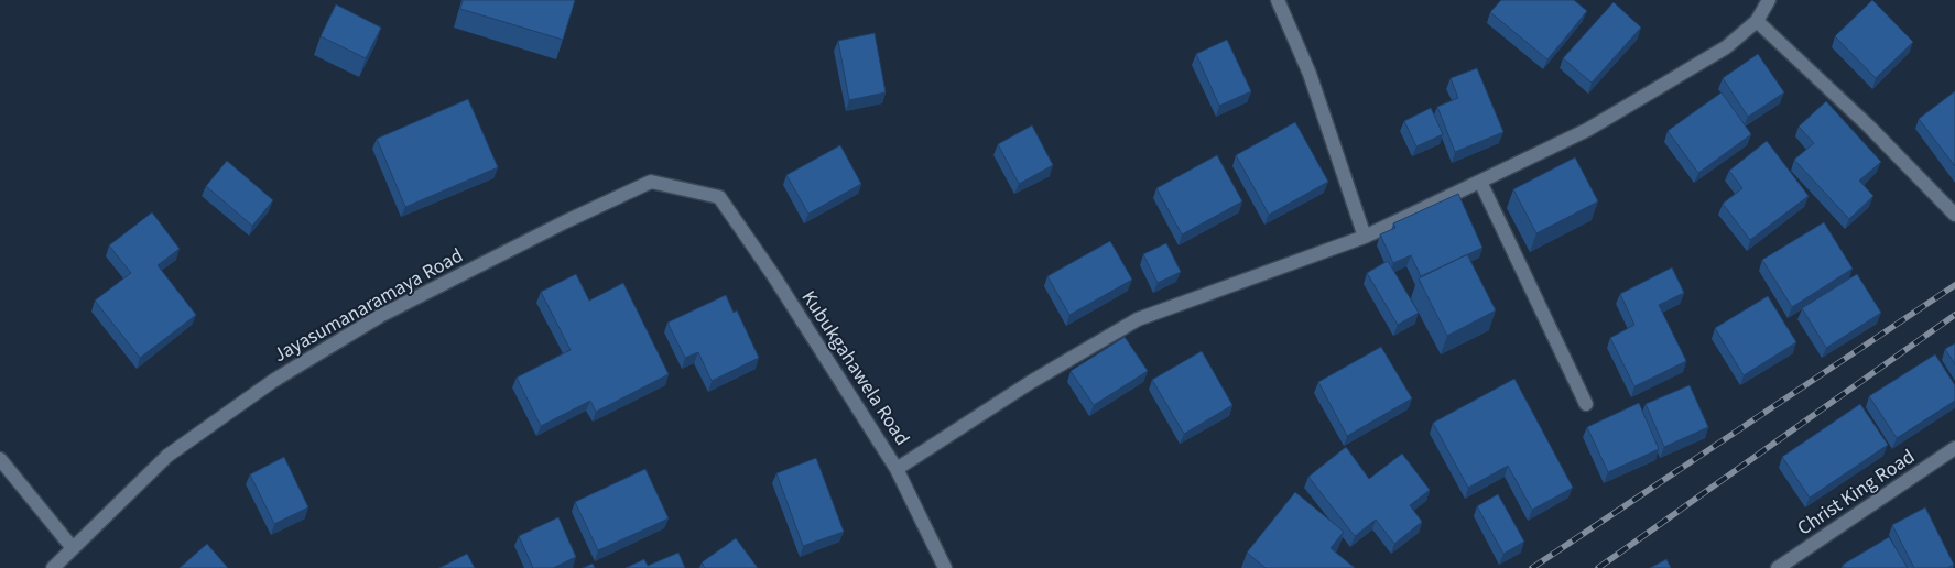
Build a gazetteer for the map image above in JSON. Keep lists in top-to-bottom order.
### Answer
{
  "streets": {
    "street": ["Jayasumanaramaya Road", "Kubukgahawela Road", "Christ King Road"]
  },
  "crossings": [
    ["Jayasumanaramaya Road", "Kubukgahawela Road"]
  ]
}
